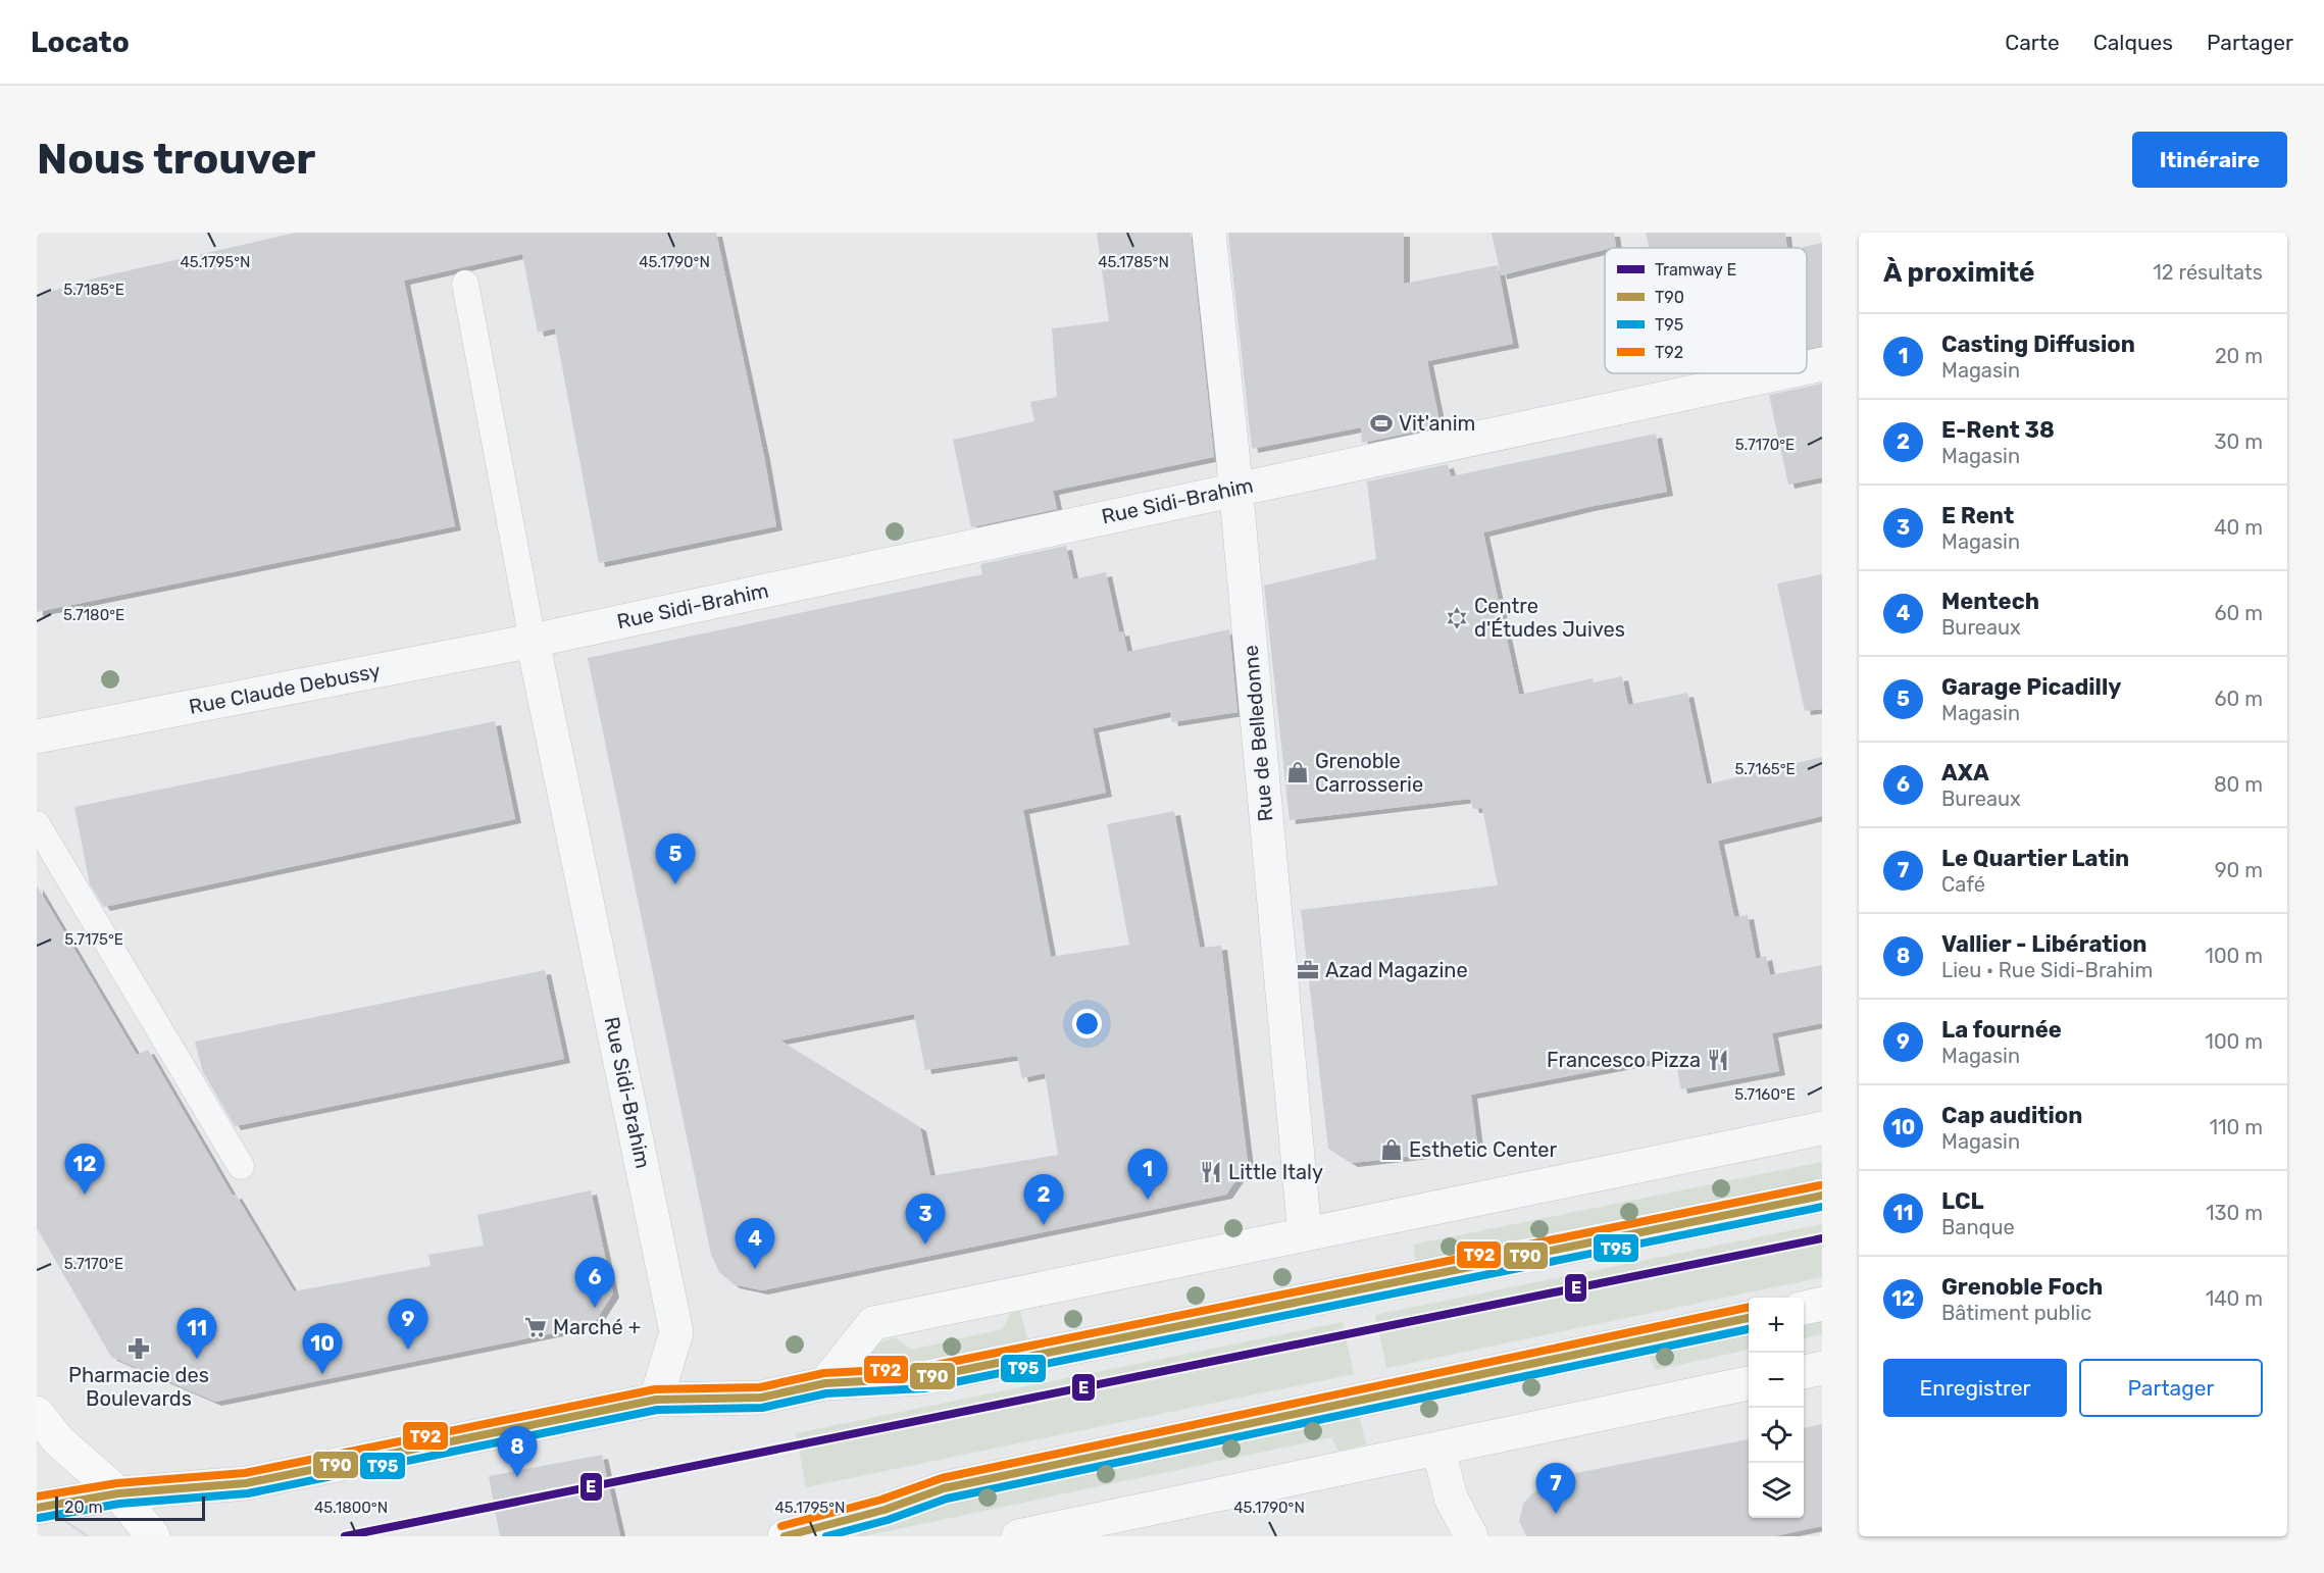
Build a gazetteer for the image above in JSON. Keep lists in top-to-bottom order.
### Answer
{
  "streets": {
    "street": ["Rue Sidi-Brahim", "Rue Claude Debussy", "Rue de Belledonne"]
  },
  "crossings": [
    ["Rue Sidi-Brahim", "Rue Claude Debussy"],
    ["Rue Sidi-Brahim", "Rue de Belledonne"]
  ],
  "places": {
    "sports": ["Vit'anim"],
    "synagogue": ["Centre d'Études Juives"],
    "shop": ["Grenoble Carrosserie", "Esthetic Center"],
    "office": ["Azad Magazine"],
    "restaurant": ["Francesco Pizza", "Little Italy"],
    "supermarket": ["Marché +"],
    "pharmacy": ["Pharmacie des Boulevards"]
  },
  "lines": [
    "transit line T92",
    "transit line T90",
    "transit line T95",
    "tram line E"
  ],
  "legend": [
    "Tramway E",
    "T90",
    "T95",
    "T92"
  ],
  "scale_bar": "20 m",
  "page": {
    "header": "Locato",
    "nav": ["Carte", "Calques", "Partager"],
    "buttons": [
      "Itinéraire",
      ["Enregistrer", "Partager"]
    ],
    "title": "Nous trouver",
    "heading": ["À proximité", "12 résultats"],
    "list": [
      {
        "mark": "1",
        "name": "Casting Diffusion",
        "note": "Magasin",
        "value": "20 m"
      },
      {
        "mark": "2",
        "name": "E-Rent 38",
        "note": "Magasin",
        "value": "30 m"
      },
      {
        "mark": "3",
        "name": "E Rent",
        "note": "Magasin",
        "value": "40 m"
      },
      {
        "mark": "4",
        "name": "Mentech",
        "note": "Bureaux",
        "value": "60 m"
      },
      {
        "mark": "5",
        "name": "Garage Picadilly",
        "note": "Magasin",
        "value": "60 m"
      },
      {
        "mark": "6",
        "name": "AXA",
        "note": "Bureaux",
        "value": "80 m"
      },
      {
        "mark": "7",
        "name": "Le Quartier Latin",
        "note": "Café",
        "value": "90 m"
      },
      {
        "mark": "8",
        "name": "Vallier - Libération",
        "note": "Lieu · Rue Sidi-Brahim",
        "value": "100 m"
      },
      {
        "mark": "9",
        "name": "La fournée",
        "note": "Magasin",
        "value": "100 m"
      },
      {
        "mark": "10",
        "name": "Cap audition",
        "note": "Magasin",
        "value": "110 m"
      },
      {
        "mark": "11",
        "name": "LCL",
        "note": "Banque",
        "value": "130 m"
      },
      {
        "mark": "12",
        "name": "Grenoble Foch",
        "note": "Bâtiment public",
        "value": "140 m"
      }
    ],
    "pins": [
      "5",
      "12",
      "1",
      "2",
      "3",
      "4",
      "6",
      "9",
      "11",
      "10",
      "8",
      "7"
    ],
    "map_buttons": ["+", "−"],
    "scale": "20 m"
  },
  "coordinates": [
    "45.1795°N",
    "45.1790°N",
    "45.1785°N",
    "5.7185°E",
    "5.7170°E",
    "5.7180°E",
    "5.7165°E",
    "5.7175°E",
    "5.7160°E",
    "45.1800°N"
  ]
}
